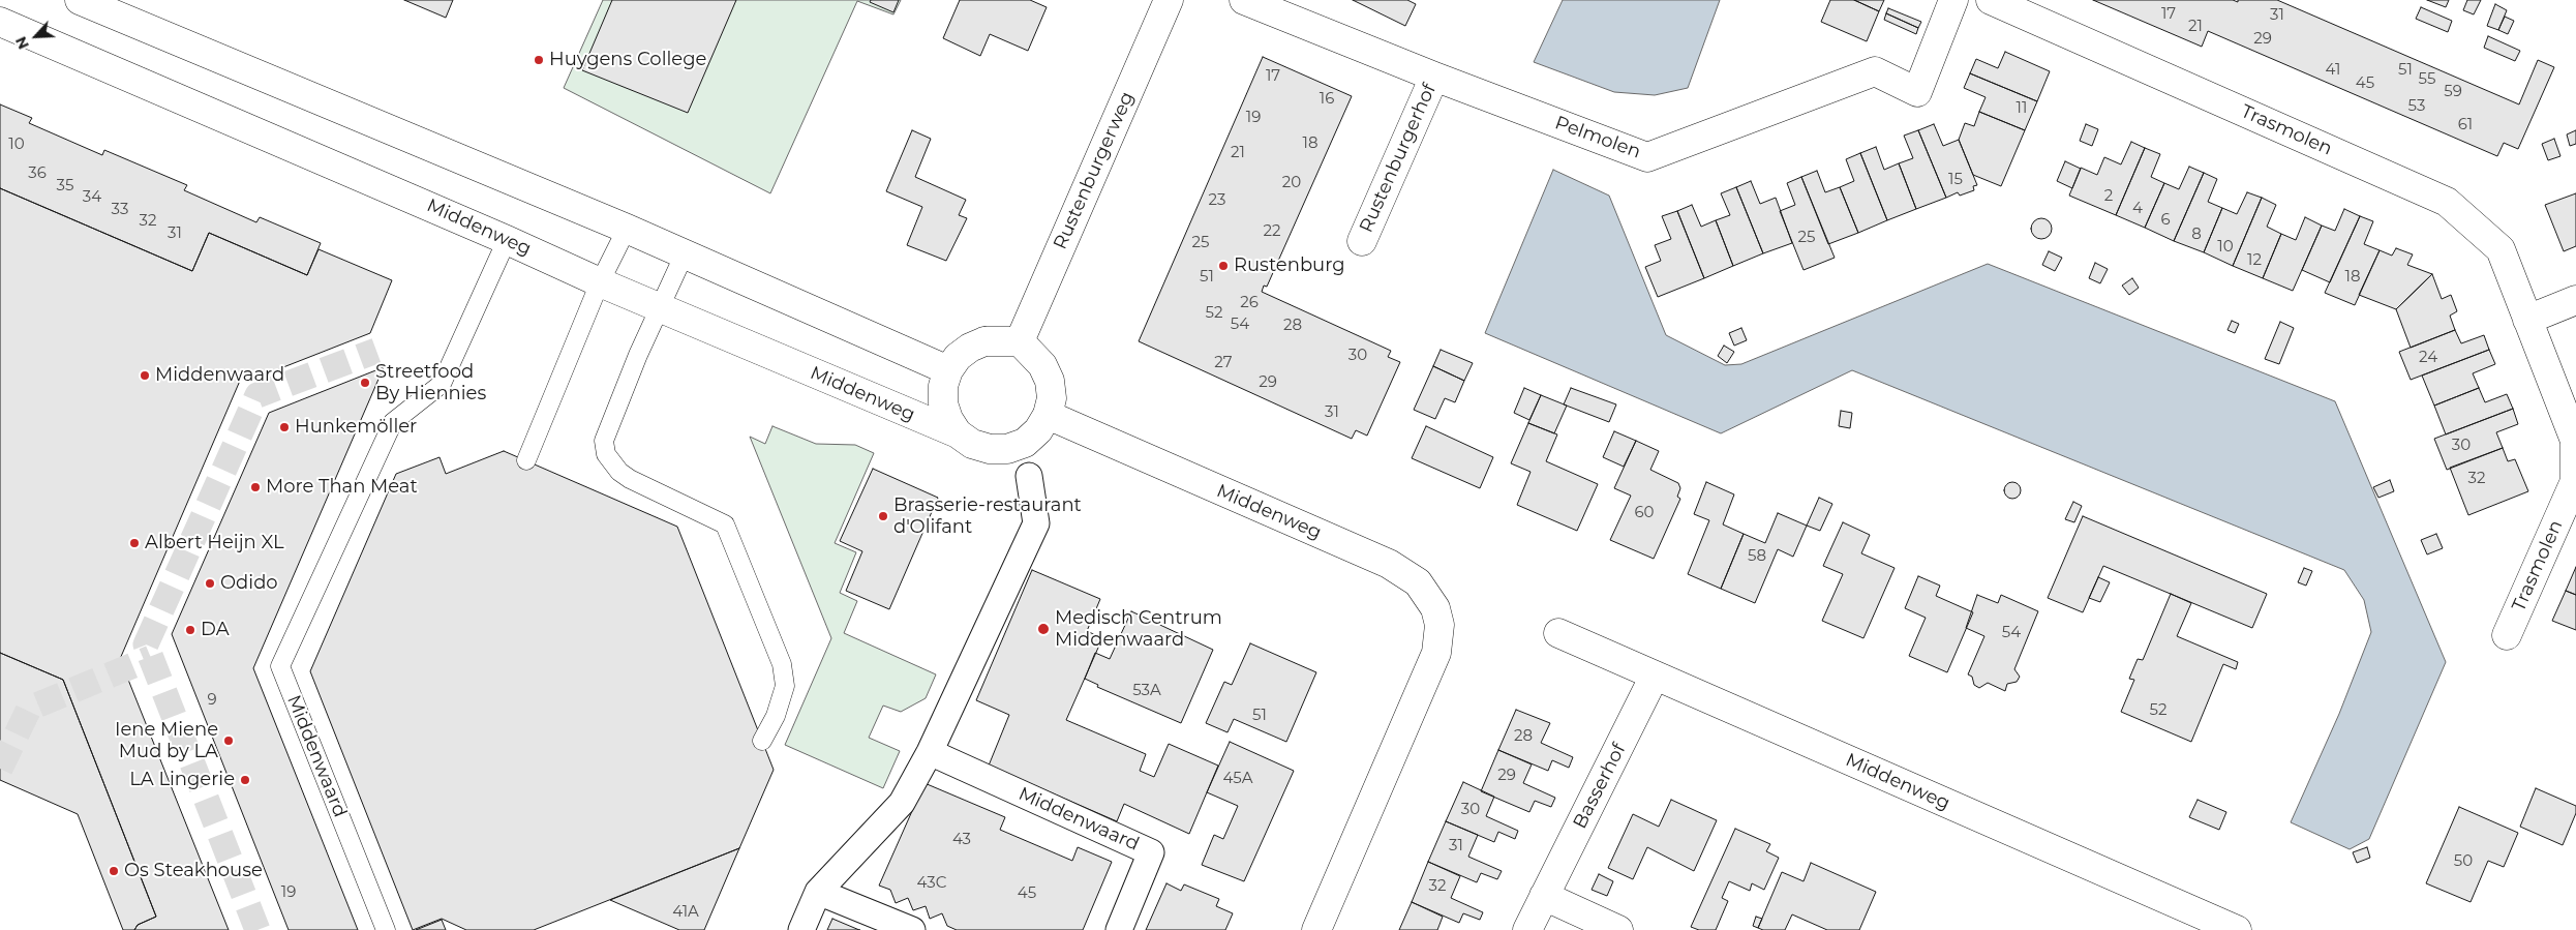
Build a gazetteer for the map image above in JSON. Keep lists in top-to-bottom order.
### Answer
{
  "streets": {
    "street": [
      "Trasmolen",
      "Pelmolen",
      "Rustenburgerhof",
      "Rustenburgerweg",
      "Middenweg",
      "Middenwaard",
      "Basserhof"
    ]
  },
  "crossings": [
    ["Pelmolen", "Rustenburgerhof"],
    ["Rustenburgerweg", "Middenweg"],
    ["Middenweg", "Middenwaard"],
    ["Middenweg", "Basserhof"]
  ],
  "places": [
    "Huygens College",
    "Rustenburg",
    "Middenwaard",
    "Streetfood By Hiennies",
    "Hunkemöller",
    "More Than Meat",
    "Brasserie-restaurant d'Olifant",
    "Albert Heijn XL",
    "Odido",
    "Medisch Centrum Middenwaard",
    "DA",
    "Iene Miene Mud by LA",
    "LA Lingerie",
    "Os Steakhouse"
  ],
  "house_numbers": [
    "17",
    "31",
    "21",
    "29",
    "41",
    "51",
    "17",
    "55",
    "45",
    "59",
    "16",
    "53",
    "11",
    "19",
    "61",
    "18",
    "10",
    "21",
    "36",
    "15",
    "20",
    "35",
    "2",
    "34",
    "23",
    "4",
    "33",
    "6",
    "32",
    "22",
    "31",
    "8",
    "25",
    "25",
    "10",
    "12",
    "51",
    "18",
    "26",
    "52",
    "54",
    "28",
    "30",
    "24",
    "27",
    "29",
    "31",
    "30",
    "32",
    "60",
    "58",
    "54",
    "53A",
    "9",
    "52",
    "51",
    "28",
    "29",
    "45A",
    "30",
    "43",
    "31",
    "50",
    "43C",
    "32",
    "19",
    "45",
    "41A"
  ],
  "north": "bottom left"
}
